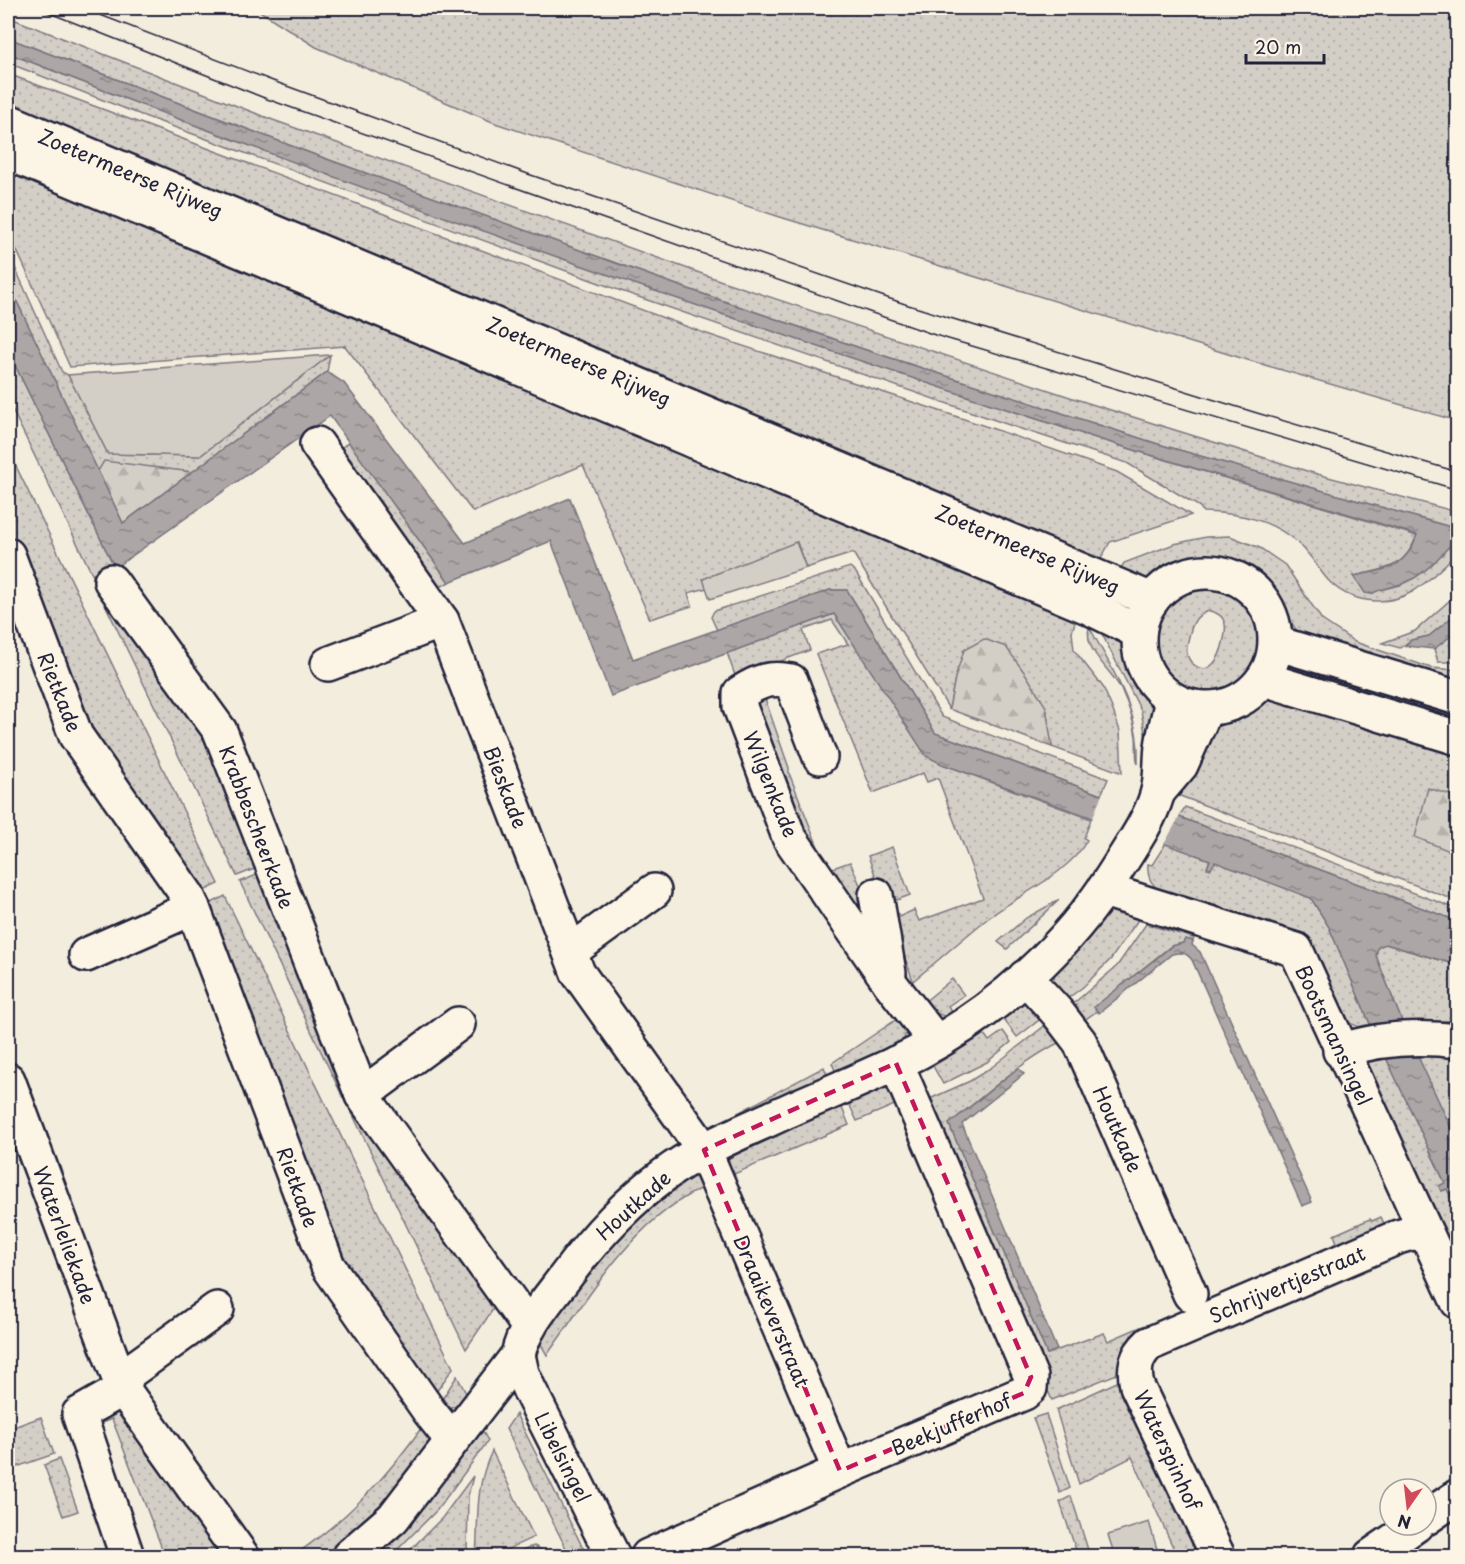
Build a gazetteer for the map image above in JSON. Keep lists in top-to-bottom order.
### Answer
{
  "streets": {
    "street": [
      "Zoetermeerse Rijweg",
      "Rietkade",
      "Wilgenkade",
      "Bieskade",
      "Krabbescheerkade",
      "Bootsmansingel",
      "Houtkade",
      "Waterleliekade",
      "Schrijvertjestraat",
      "Draaikeverstraat",
      "Beekjufferhof",
      "Waterspinhof",
      "Libelsingel"
    ]
  },
  "crossings": [
    ["Zoetermeerse Rijweg", "Houtkade"],
    ["Rietkade", "Houtkade"],
    ["Wilgenkade", "Houtkade"],
    ["Bieskade", "Houtkade"],
    ["Bieskade", "Draaikeverstraat"],
    ["Krabbescheerkade", "Houtkade"],
    ["Krabbescheerkade", "Libelsingel"],
    ["Bootsmansingel", "Houtkade"],
    ["Bootsmansingel", "Schrijvertjestraat"],
    ["Houtkade", "Draaikeverstraat"],
    ["Houtkade", "Beekjufferhof"],
    ["Houtkade", "Libelsingel"],
    ["Schrijvertjestraat", "Waterspinhof"],
    ["Draaikeverstraat", "Beekjufferhof"]
  ],
  "scale_bar": "20 m",
  "north": "bottom"
}
